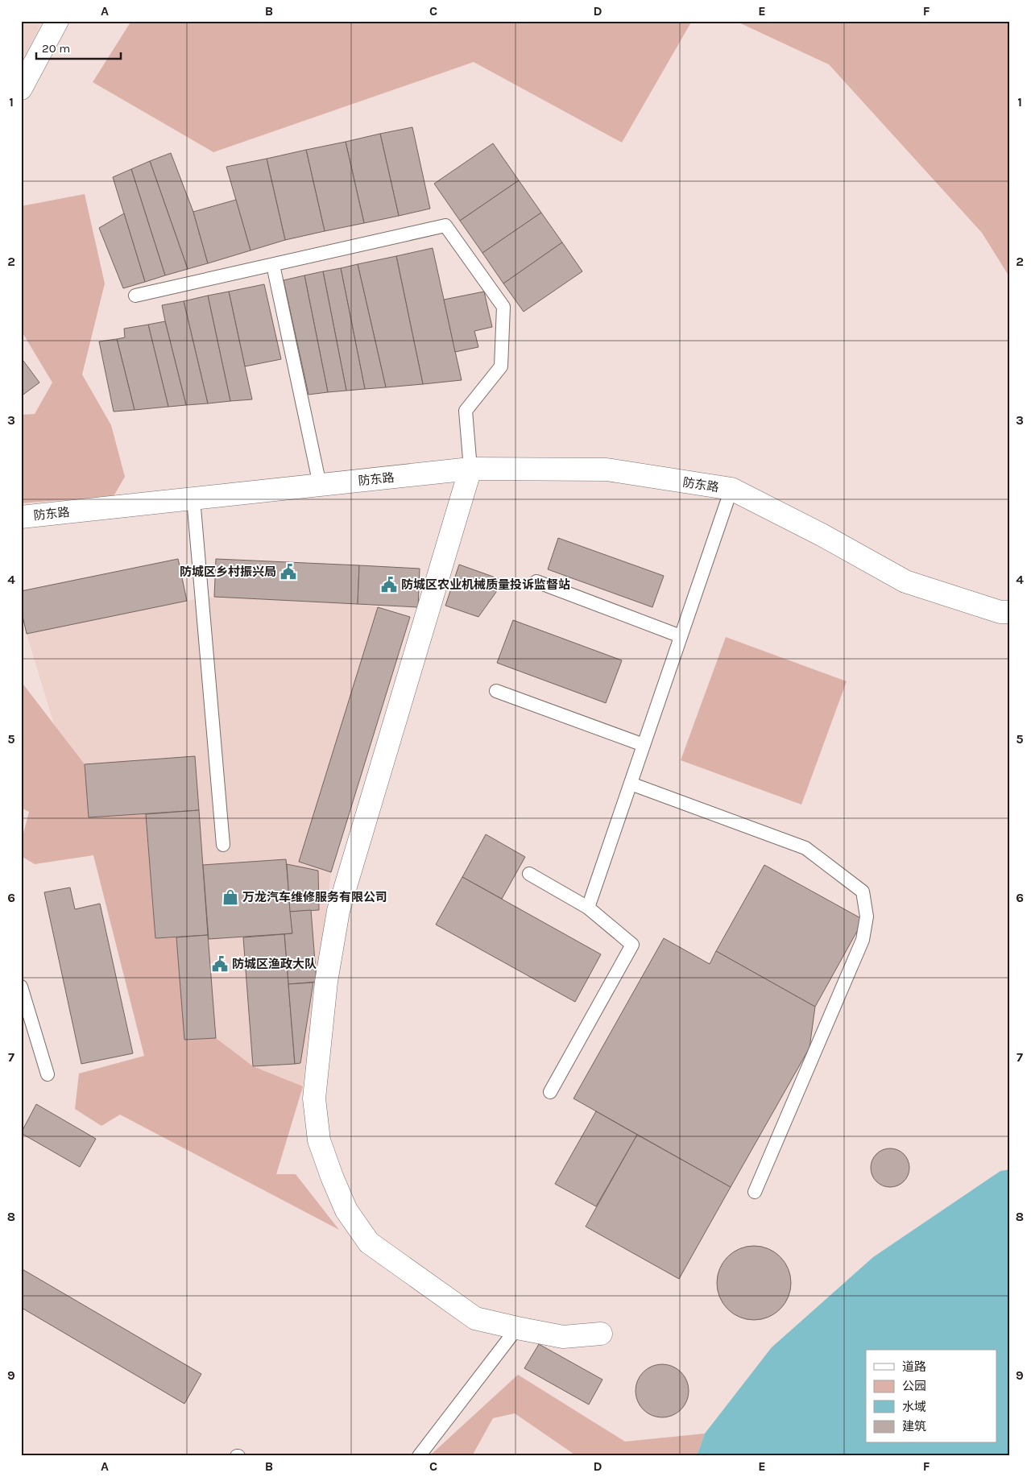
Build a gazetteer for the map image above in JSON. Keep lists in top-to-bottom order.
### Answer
{
  "streets": {
    "street": ["防东路"]
  },
  "places": {
    "public building": ["防城区乡村振兴局", "防城区农业机械质量投诉监督站", "防城区渔政大队"],
    "shop": ["万龙汽车维修服务有限公司"]
  },
  "legend": [
    "道路",
    "公园",
    "水域",
    "建筑"
  ],
  "scale_bar": "20 m",
  "grid": {
    "columns": [
      "A",
      "B",
      "C",
      "D",
      "E",
      "F"
    ],
    "rows": [
      "1",
      "2",
      "3",
      "4",
      "5",
      "6",
      "7",
      "8",
      "9"
    ]
  }
}
